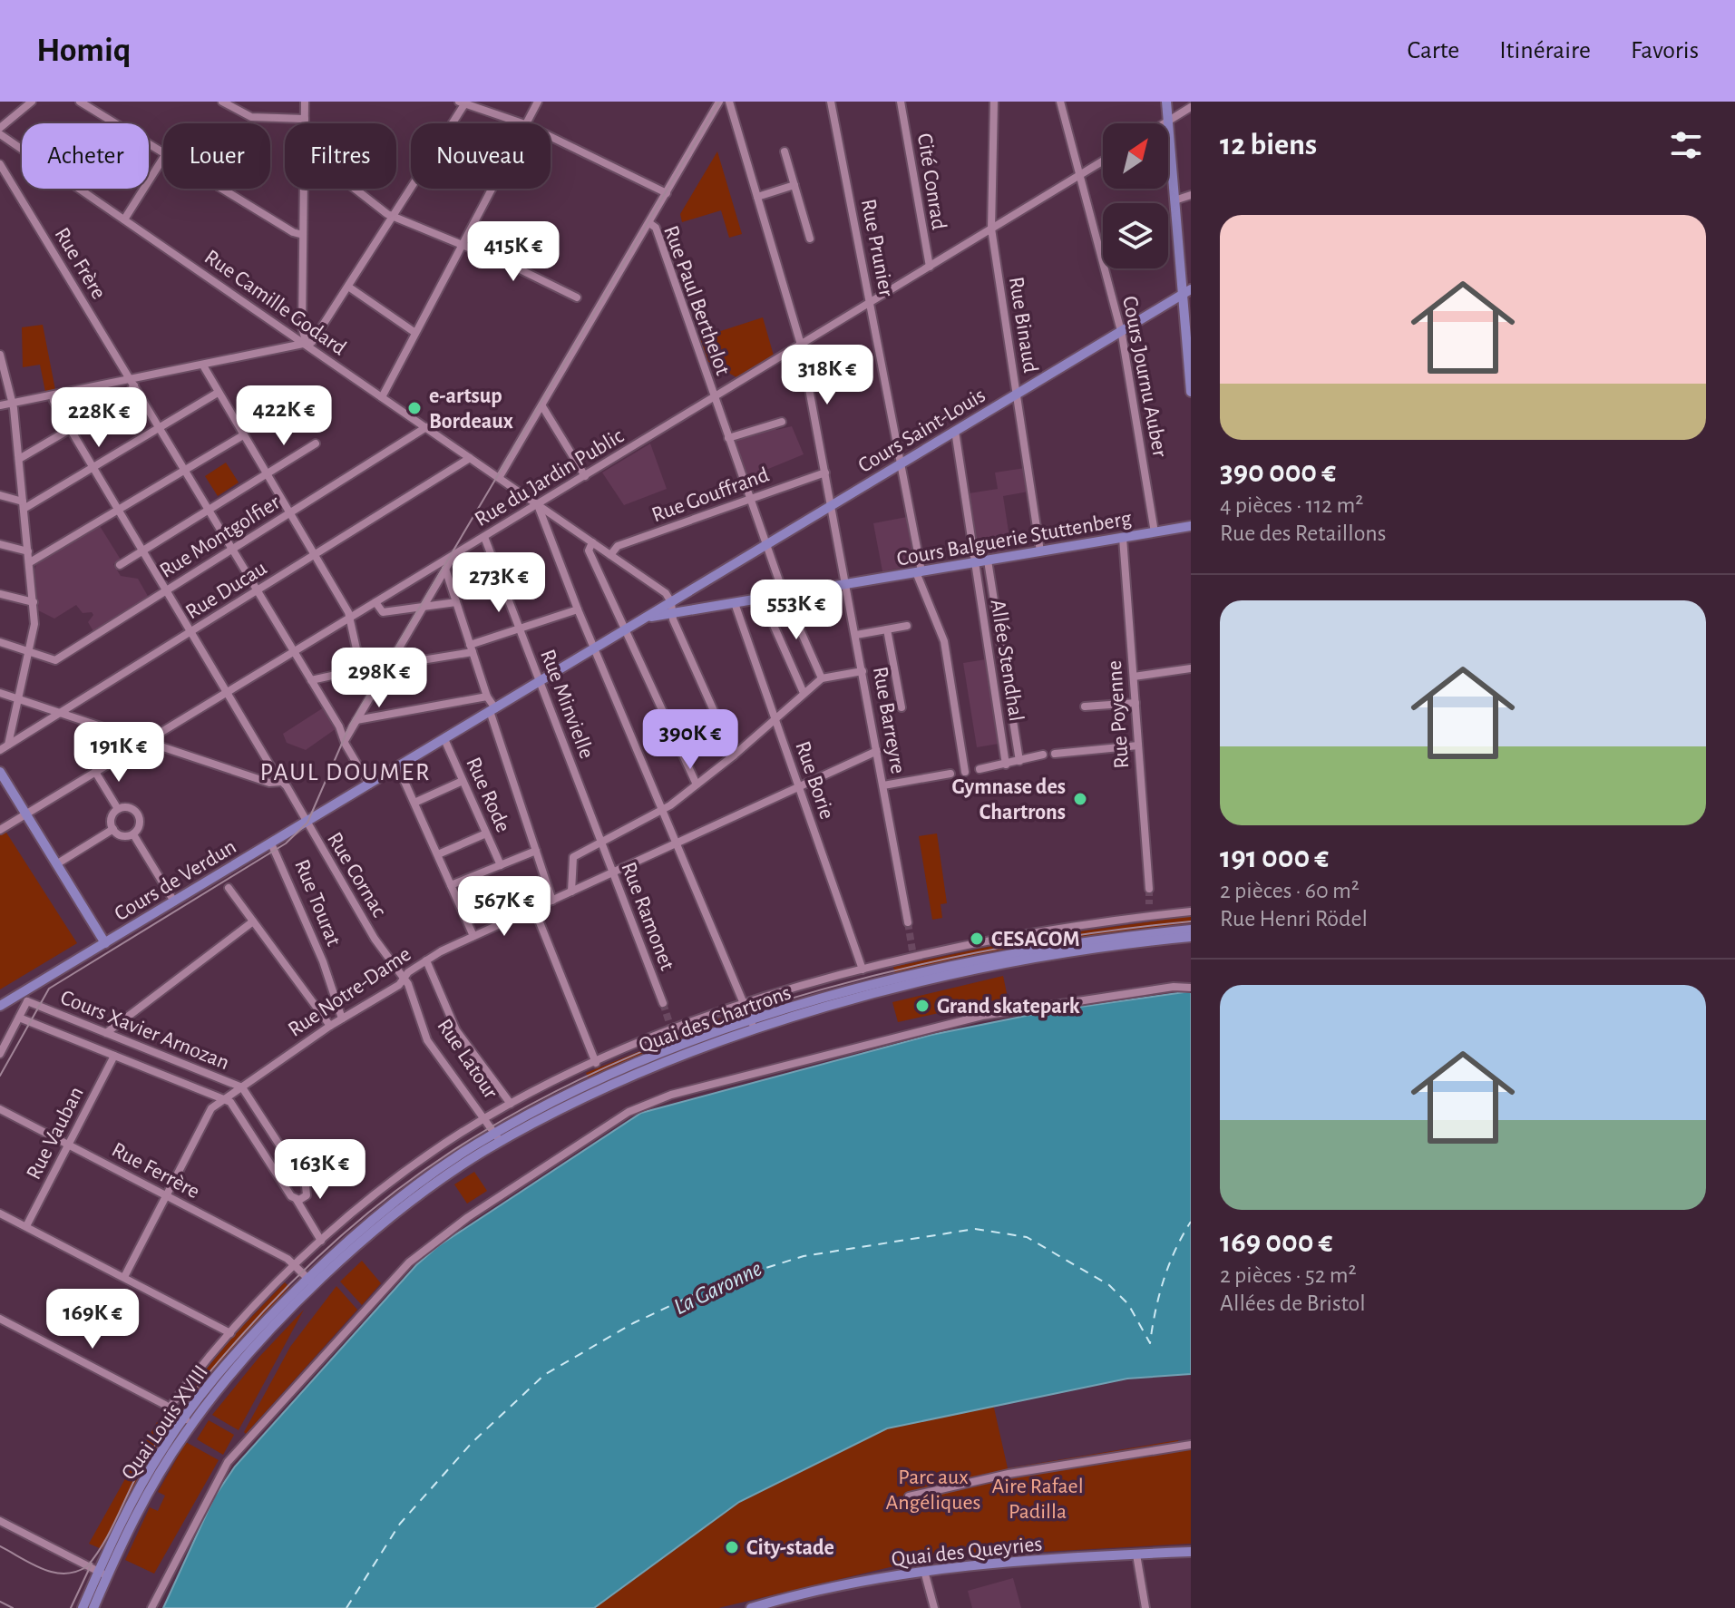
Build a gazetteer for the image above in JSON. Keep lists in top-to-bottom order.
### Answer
{
  "streets": {
    "main road": [
      "Cours Saint-Louis",
      "Cours Balguerie Stuttenberg",
      "Cours de Verdun",
      "Quai des Chartrons",
      "Quai Louis XVIII",
      "Quai des Queyries"
    ],
    "street": [
      "Cité Conrad",
      "Rue Prunier",
      "Rue Frère",
      "Rue Paul Berthelot",
      "Rue Camille Godard",
      "Rue Binaud",
      "Cours Journu Auber",
      "Rue du Jardin Public",
      "Rue Gouffrand",
      "Rue Montgolfier",
      "Rue Ducau",
      "Allée Stendhal",
      "Rue Minvielle",
      "Rue Poyenne",
      "Rue Barreyre",
      "Rue Borie",
      "Rue Rode",
      "Rue Cornac",
      "Rue Tourat",
      "Rue Ramonet",
      "Rue Notre-Dame",
      "Cours Xavier Arnozan",
      "Rue Latour",
      "Rue Vauban",
      "Rue Ferrère"
    ]
  },
  "crossings": [
    ["Cité Conrad", "Rue du Jardin Public"],
    ["Rue Prunier", "Cours Saint-Louis"],
    ["Rue Prunier", "Rue du Jardin Public"],
    ["Rue Prunier", "Cours Balguerie Stuttenberg"],
    ["Rue Paul Berthelot", "Cours Saint-Louis"],
    ["Rue Paul Berthelot", "Rue du Jardin Public"],
    ["Rue Paul Berthelot", "Rue Gouffrand"],
    ["Rue Paul Berthelot", "Cours Balguerie Stuttenberg"],
    ["Rue Camille Godard", "Cours Saint-Louis"],
    ["Rue Camille Godard", "Rue du Jardin Public"],
    ["Rue Camille Godard", "Rue Gouffrand"],
    ["Rue Camille Godard", "Rue Montgolfier"],
    ["Rue Camille Godard", "Rue Ducau"],
    ["Rue Binaud", "Cours Saint-Louis"],
    ["Rue Binaud", "Rue du Jardin Public"],
    ["Rue Binaud", "Cours Balguerie Stuttenberg"],
    ["Cours Journu Auber", "Cours Saint-Louis"],
    ["Cours Journu Auber", "Rue du Jardin Public"],
    ["Cours Journu Auber", "Cours Balguerie Stuttenberg"],
    ["Cours Saint-Louis", "Cours Balguerie Stuttenberg"],
    ["Cours Saint-Louis", "Allée Stendhal"],
    ["Cours Saint-Louis", "Rue Minvielle"],
    ["Cours Saint-Louis", "Rue Barreyre"],
    ["Cours Saint-Louis", "Cours de Verdun"],
    ["Rue du Jardin Public", "Rue Minvielle"],
    ["Rue du Jardin Public", "Rue Barreyre"],
    ["Rue du Jardin Public", "Rue Cornac"],
    ["Rue Gouffrand", "Rue Barreyre"],
    ["Rue Montgolfier", "Rue Cornac"],
    ["Cours Balguerie Stuttenberg", "Allée Stendhal"],
    ["Cours Balguerie Stuttenberg", "Rue Poyenne"],
    ["Cours Balguerie Stuttenberg", "Rue Barreyre"],
    ["Cours Balguerie Stuttenberg", "Rue Borie"],
    ["Rue Ducau", "Rue Cornac"],
    ["Rue Minvielle", "Cours de Verdun"],
    ["Rue Minvielle", "Rue Ramonet"],
    ["Rue Barreyre", "Rue Notre-Dame"],
    ["Rue Borie", "Rue Notre-Dame"],
    ["Rue Borie", "Quai des Chartrons"],
    ["Rue Rode", "Cours de Verdun"],
    ["Rue Cornac", "Cours de Verdun"],
    ["Rue Cornac", "Rue Notre-Dame"],
    ["Rue Cornac", "Rue Latour"],
    ["Cours de Verdun", "Rue Tourat"],
    ["Cours de Verdun", "Cours Xavier Arnozan"],
    ["Rue Tourat", "Rue Notre-Dame"],
    ["Rue Ramonet", "Rue Notre-Dame"],
    ["Rue Notre-Dame", "Cours Xavier Arnozan"],
    ["Rue Notre-Dame", "Rue Latour"],
    ["Rue Notre-Dame", "Rue Ferrère"],
    ["Quai des Chartrons", "Cours Xavier Arnozan"],
    ["Quai des Chartrons", "Rue Latour"],
    ["Quai des Chartrons", "Rue Ferrère"],
    ["Quai des Chartrons", "Quai Louis XVIII"],
    ["Cours Xavier Arnozan", "Rue Vauban"],
    ["Rue Vauban", "Rue Ferrère"],
    ["Rue Ferrère", "Quai Louis XVIII"]
  ],
  "districts": ["PAUL DOUMER"],
  "water": ["La Garonne"],
  "parks": ["Parc aux Angéliques", "Aire Rafael Padilla"],
  "places": [
    "e-artsup Bordeaux",
    "Gymnase des Chartrons",
    "CESACOM",
    "Grand skatepark",
    "City-stade"
  ],
  "north": "top right",
  "page": {
    "header": "Homiq",
    "nav": ["Carte", "Itinéraire", "Favoris"],
    "heading": "12 biens",
    "chip": [
      "Acheter",
      "Louer",
      "Filtres",
      "Nouveau"
    ],
    "list": [
      {
        "name": "390 000 €",
        "note": "4 pièces · 112 m² · Rue des Retaillons"
      },
      {
        "name": "191 000 €",
        "note": "2 pièces · 60 m² · Rue Henri Rödel"
      },
      {
        "name": "169 000 €",
        "note": "2 pièces · 52 m² · Allées de Bristol"
      }
    ],
    "price": [
      "415K €",
      "318K €",
      "422K €",
      "228K €",
      "273K €",
      "553K €",
      "298K €",
      "390K €",
      "191K €",
      "567K €",
      "163K €",
      "169K €"
    ]
  }
}
